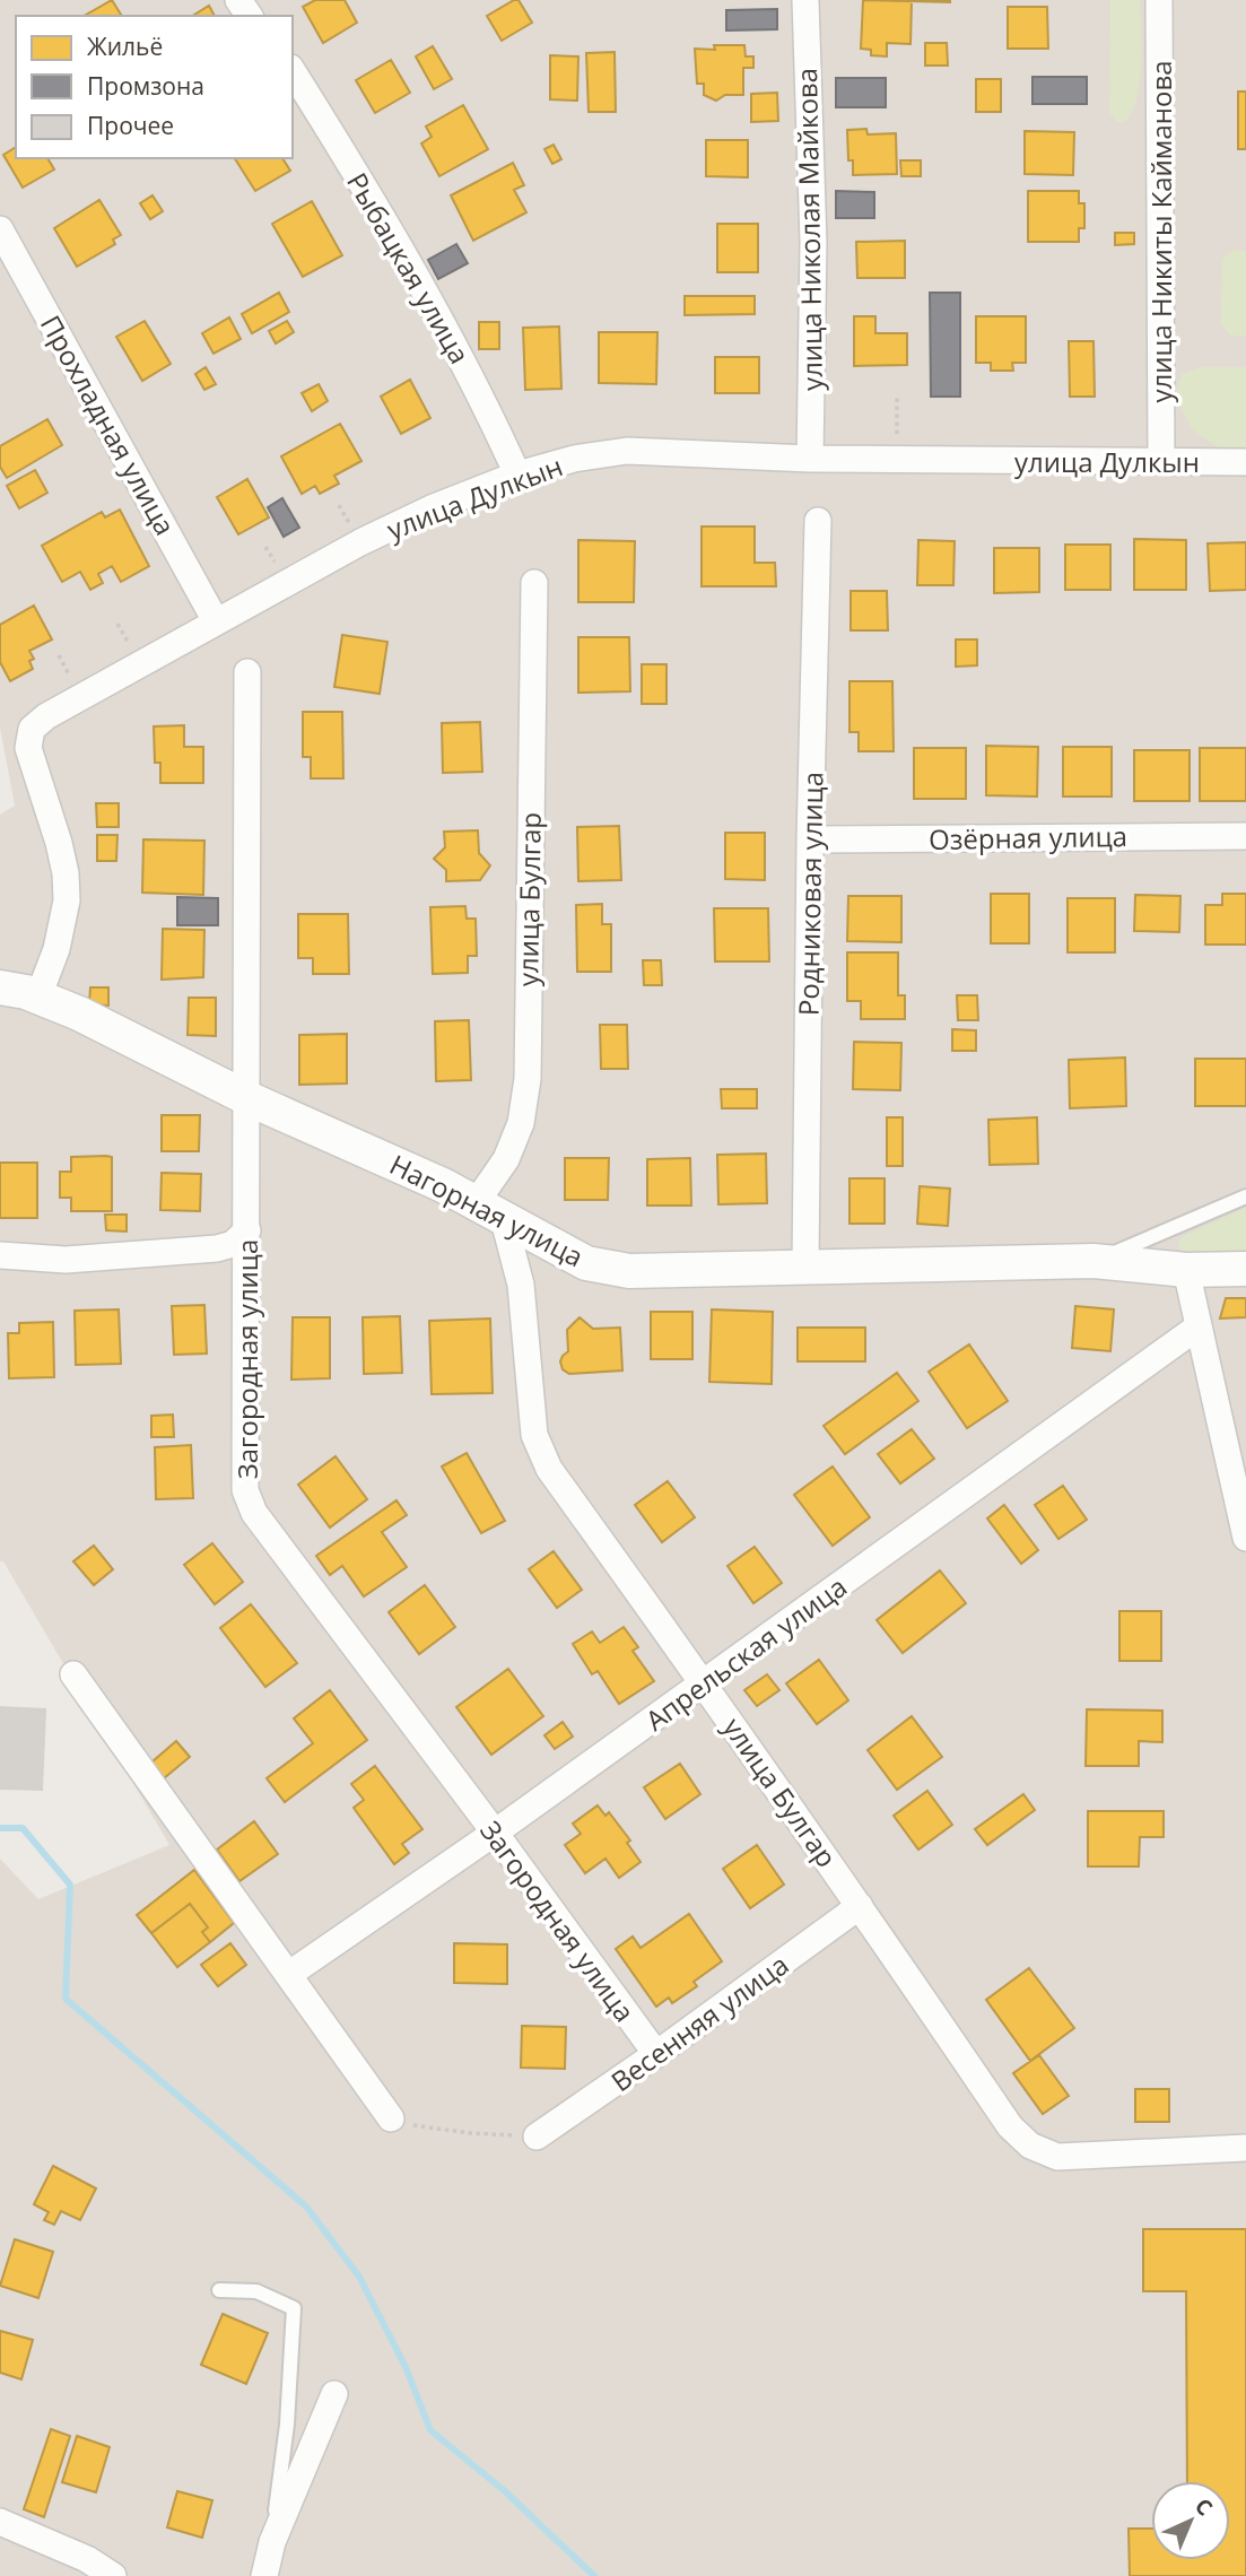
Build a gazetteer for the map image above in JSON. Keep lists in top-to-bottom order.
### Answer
{
  "streets": {
    "street": [
      "улица Николая Майкова",
      "улица Никиты Кайманова",
      "Рыбацкая улица",
      "Прохладная улица",
      "улица Дулкын",
      "Озёрная улица",
      "Родниковая улица",
      "улица Булгар",
      "Нагорная улица",
      "Загородная улица",
      "Апрельская улица",
      "Весенняя улица"
    ]
  },
  "crossings": [
    ["улица Николая Майкова", "улица Дулкын"],
    ["улица Никиты Кайманова", "улица Дулкын"],
    ["Рыбацкая улица", "улица Дулкын"],
    ["Прохладная улица", "улица Дулкын"],
    ["улица Дулкын", "Нагорная улица"],
    ["Озёрная улица", "Родниковая улица"],
    ["Родниковая улица", "Нагорная улица"],
    ["улица Булгар", "Нагорная улица"],
    ["улица Булгар", "Апрельская улица"],
    ["улица Булгар", "Весенняя улица"],
    ["Нагорная улица", "Загородная улица"],
    ["Загородная улица", "Апрельская улица"],
    ["Загородная улица", "Весенняя улица"]
  ],
  "legend": ["Жильё", "Промзона", "Прочее"],
  "north": "top right"
}
